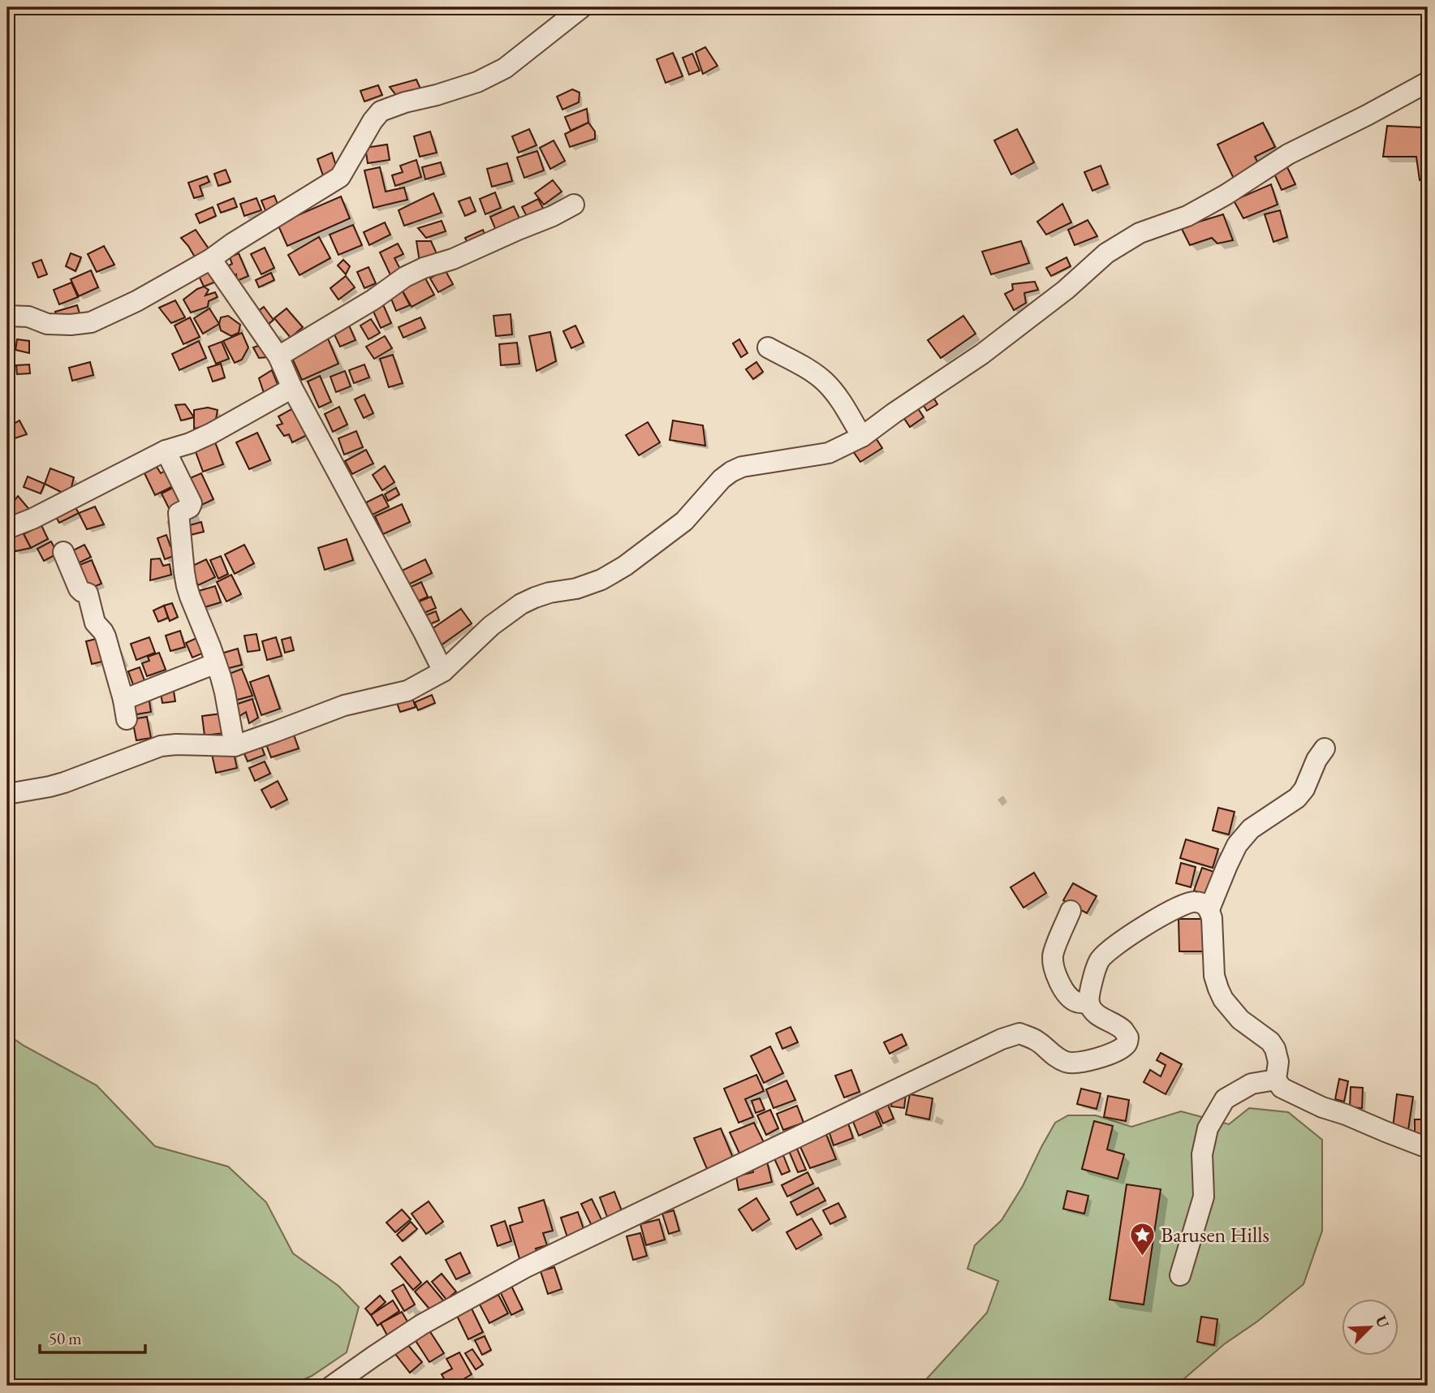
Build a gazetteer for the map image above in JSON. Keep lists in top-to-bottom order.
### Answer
{
  "places": {
    "place": ["Barusen Hills"]
  },
  "scale_bar": "50 m",
  "north": "top right"
}
